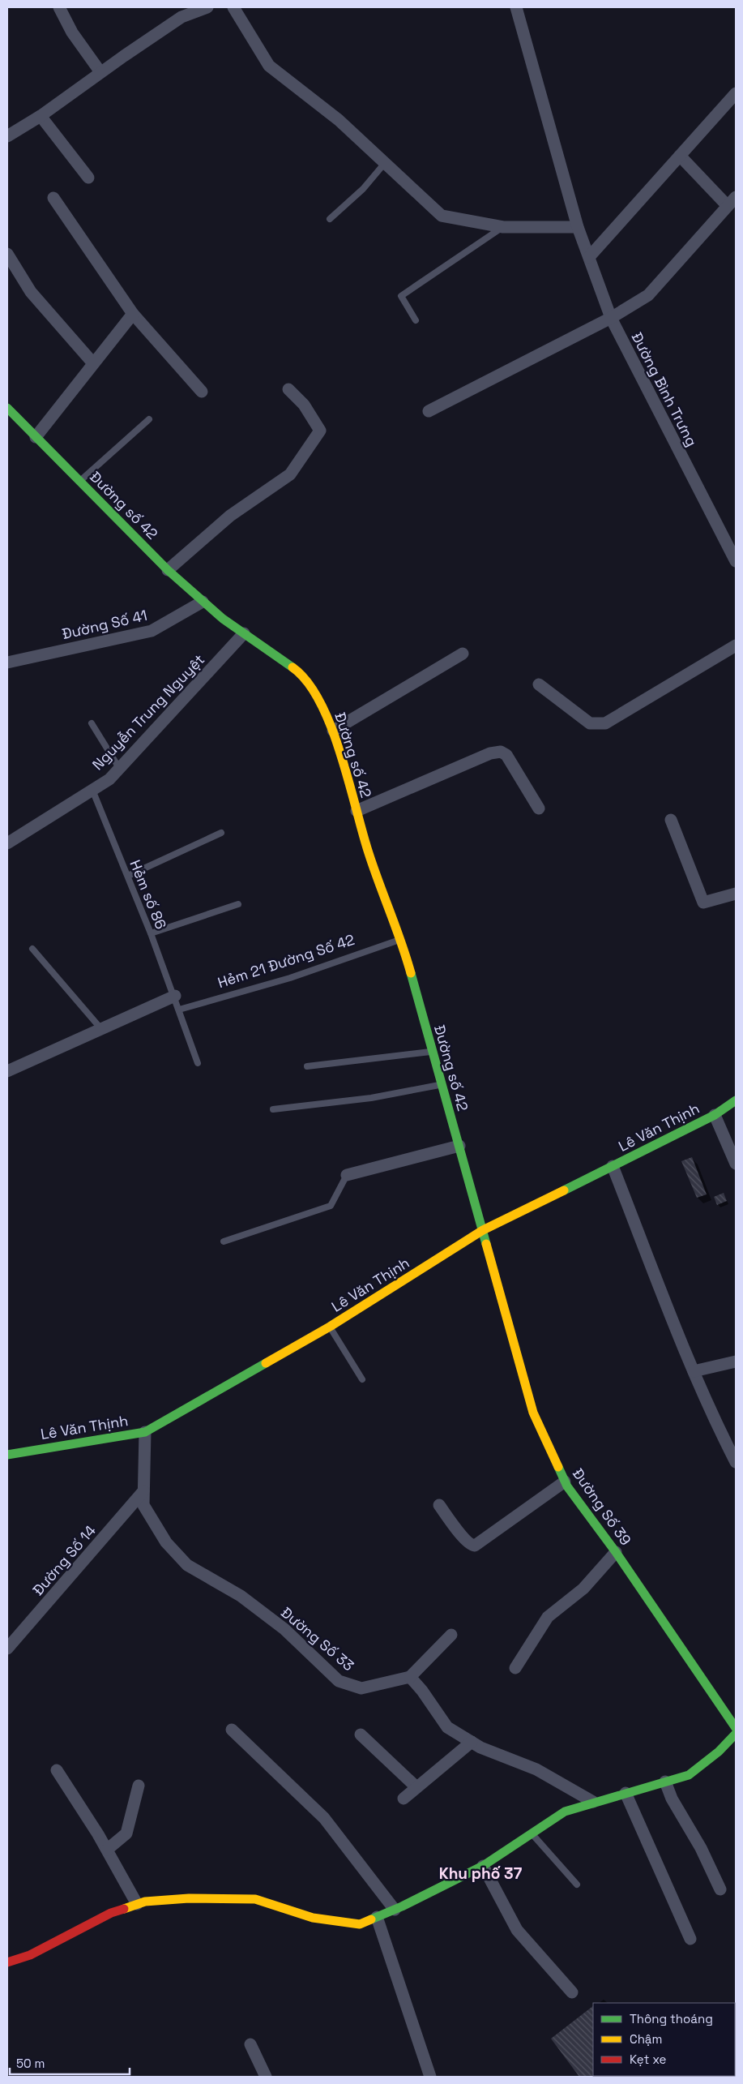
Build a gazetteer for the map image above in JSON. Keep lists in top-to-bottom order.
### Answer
{
  "streets": {
    "street": [
      "Đường Bình Trưng",
      "Đường số 42",
      "Đường Số 41",
      "Nguyễn Trung Nguyệt",
      "Lê Văn Thịnh",
      "Đường Số 39",
      "Đường Số 14",
      "Đường Số 33"
    ],
    "lane": ["Hẻm số 86", "Hẻm 21 Đường Số 42"]
  },
  "crossings": [
    ["Đường số 42", "Đường Số 41"],
    ["Đường số 42", "Nguyễn Trung Nguyệt"],
    ["Đường số 42", "Hẻm 21 Đường Số 42"],
    ["Đường số 42", "Lê Văn Thịnh"],
    ["Đường số 42", "Đường Số 39"],
    ["Nguyễn Trung Nguyệt", "Hẻm số 86"],
    ["Hẻm số 86", "Hẻm 21 Đường Số 42"],
    ["Lê Văn Thịnh", "Đường Số 39"],
    ["Lê Văn Thịnh", "Đường Số 33"],
    ["Đường Số 14", "Đường Số 33"]
  ],
  "districts": ["Khu phố 37"],
  "legend": ["Thông thoáng", "Chậm", "Kẹt xe"],
  "scale_bar": "50 m"
}
